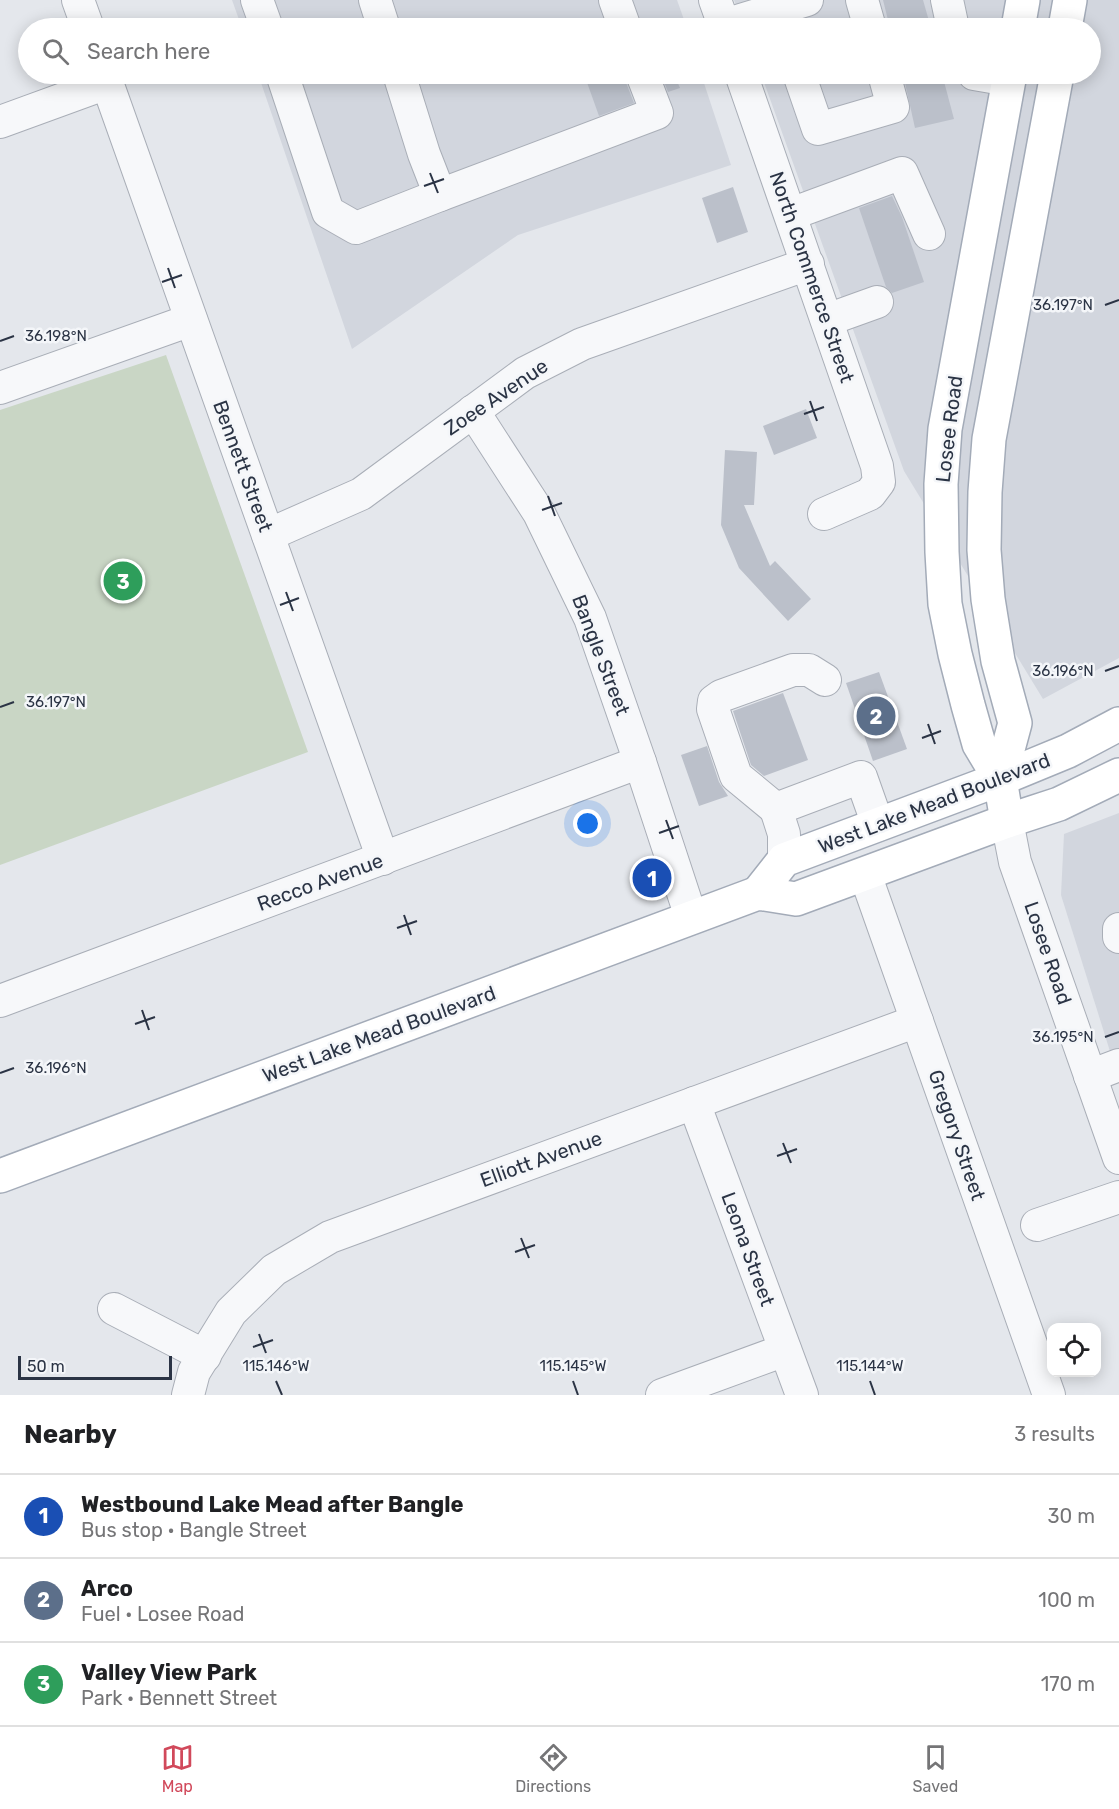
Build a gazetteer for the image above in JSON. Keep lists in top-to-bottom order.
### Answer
{
  "streets": {
    "main road": ["Losee Road", "West Lake Mead Boulevard"],
    "street": [
      "North Commerce Street",
      "Zoee Avenue",
      "Bennett Street",
      "Bangle Street",
      "Recco Avenue",
      "Gregory Street",
      "Elliott Avenue",
      "Leona Street"
    ]
  },
  "crossings": [
    ["North Commerce Street", "Zoee Avenue"],
    ["Zoee Avenue", "Bennett Street"],
    ["Zoee Avenue", "Bangle Street"],
    ["Losee Road", "West Lake Mead Boulevard"],
    ["Bennett Street", "Recco Avenue"],
    ["Bangle Street", "West Lake Mead Boulevard"],
    ["Bangle Street", "Recco Avenue"],
    ["West Lake Mead Boulevard", "Gregory Street"],
    ["Gregory Street", "Elliott Avenue"],
    ["Elliott Avenue", "Leona Street"]
  ],
  "scale_bar": "50 m",
  "page": {
    "search": "Search here",
    "pins": ["3", "2", "1"],
    "scale": "50 m",
    "heading": ["Nearby", "3 results"],
    "list": [
      {
        "mark": "1",
        "name": "Westbound Lake Mead after Bangle",
        "note": "Bus stop · Bangle Street",
        "value": "30 m"
      },
      {
        "mark": "2",
        "name": "Arco",
        "note": "Fuel · Losee Road",
        "value": "100 m"
      },
      {
        "mark": "3",
        "name": "Valley View Park",
        "note": "Park · Bennett Street",
        "value": "170 m"
      }
    ],
    "nav": ["Map", "Directions", "Saved"]
  },
  "coordinates": [
    "36.197°N",
    "36.198°N",
    "36.196°N",
    "36.195°N",
    "115.146°W",
    "115.145°W",
    "115.144°W"
  ]
}
